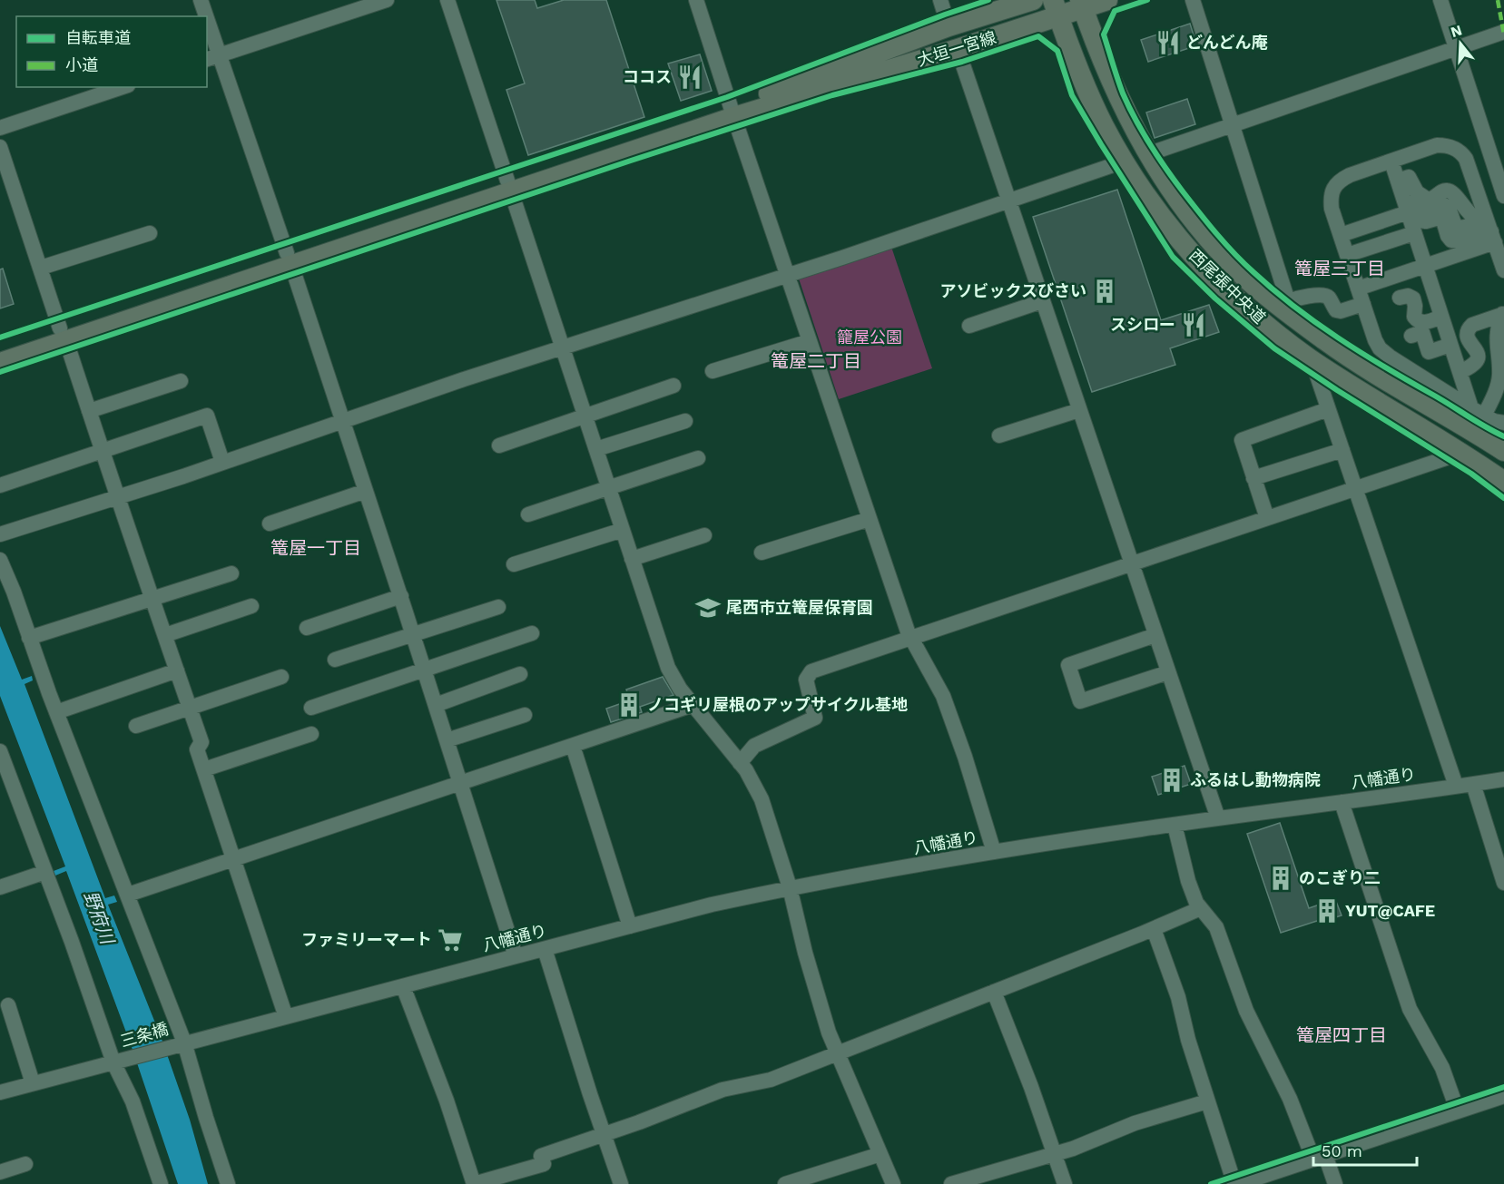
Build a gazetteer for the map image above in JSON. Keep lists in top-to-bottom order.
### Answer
{
  "streets": {
    "main road": ["大垣一宮線", "西尾張中央道"],
    "street": ["八幡通り", "三条橋"]
  },
  "crossings": [
    ["大垣一宮線", "西尾張中央道"],
    ["八幡通り", "三条橋"]
  ],
  "districts": [
    "篭屋三丁目",
    "篭屋二丁目",
    "篭屋一丁目",
    "篭屋四丁目"
  ],
  "water": ["野府川"],
  "parks": ["籠屋公園"],
  "places": {
    "restaurant": ["どんどん庵", "ココス", "スシロー"],
    "building": [
      "アソビックスびさい",
      "ノコギリ屋根のアップサイクル基地",
      "ふるはし動物病院",
      "のこぎり二",
      "YUT@CAFE"
    ],
    "school or university": ["尾西市立篭屋保育園"],
    "supermarket": ["ファミリーマート"]
  },
  "legend": ["自転車道", "小道"],
  "scale_bar": "50 m",
  "north": "top"
}
